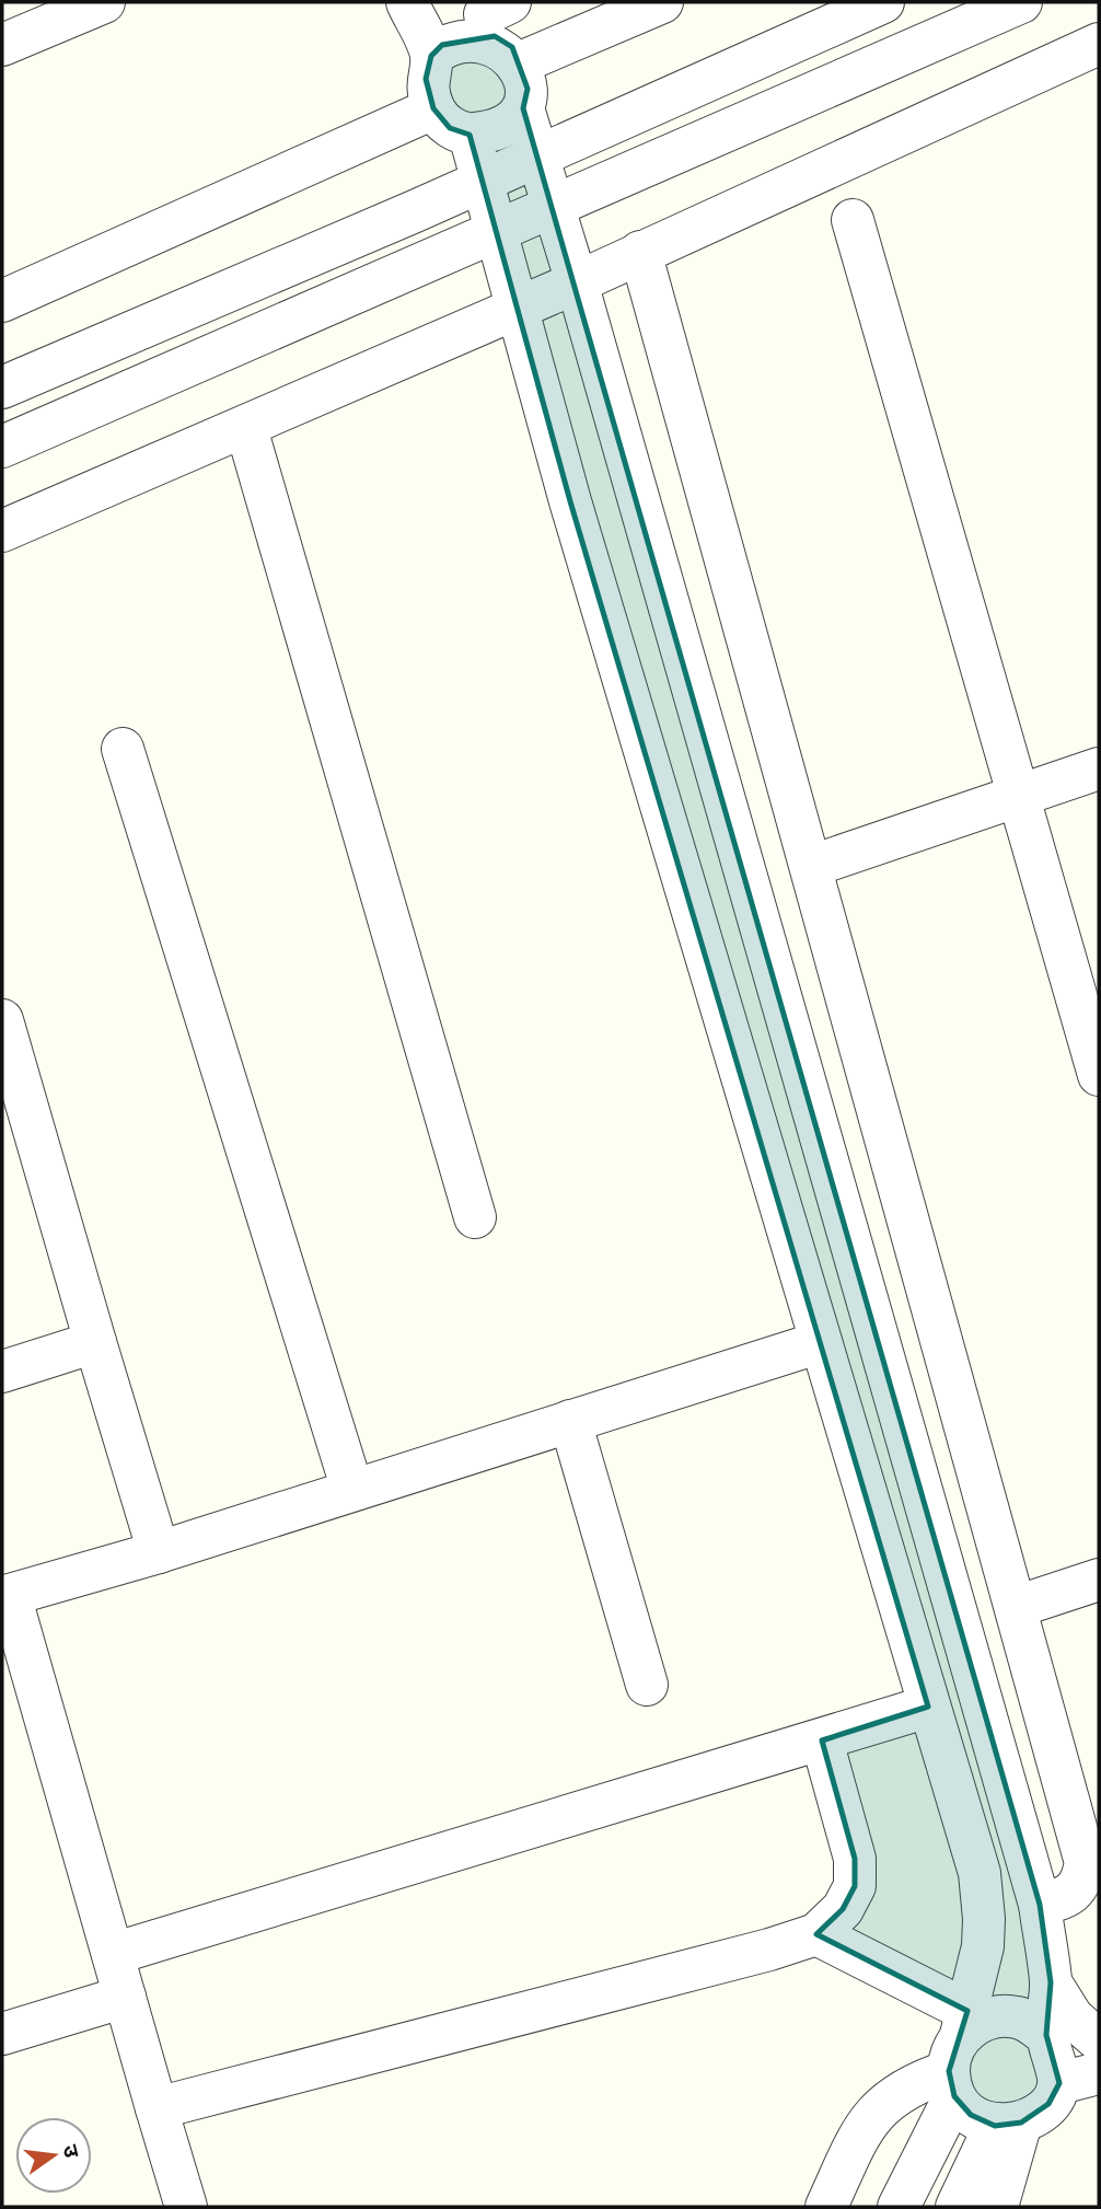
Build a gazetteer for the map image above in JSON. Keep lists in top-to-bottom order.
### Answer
{
  "north": "right"
}
